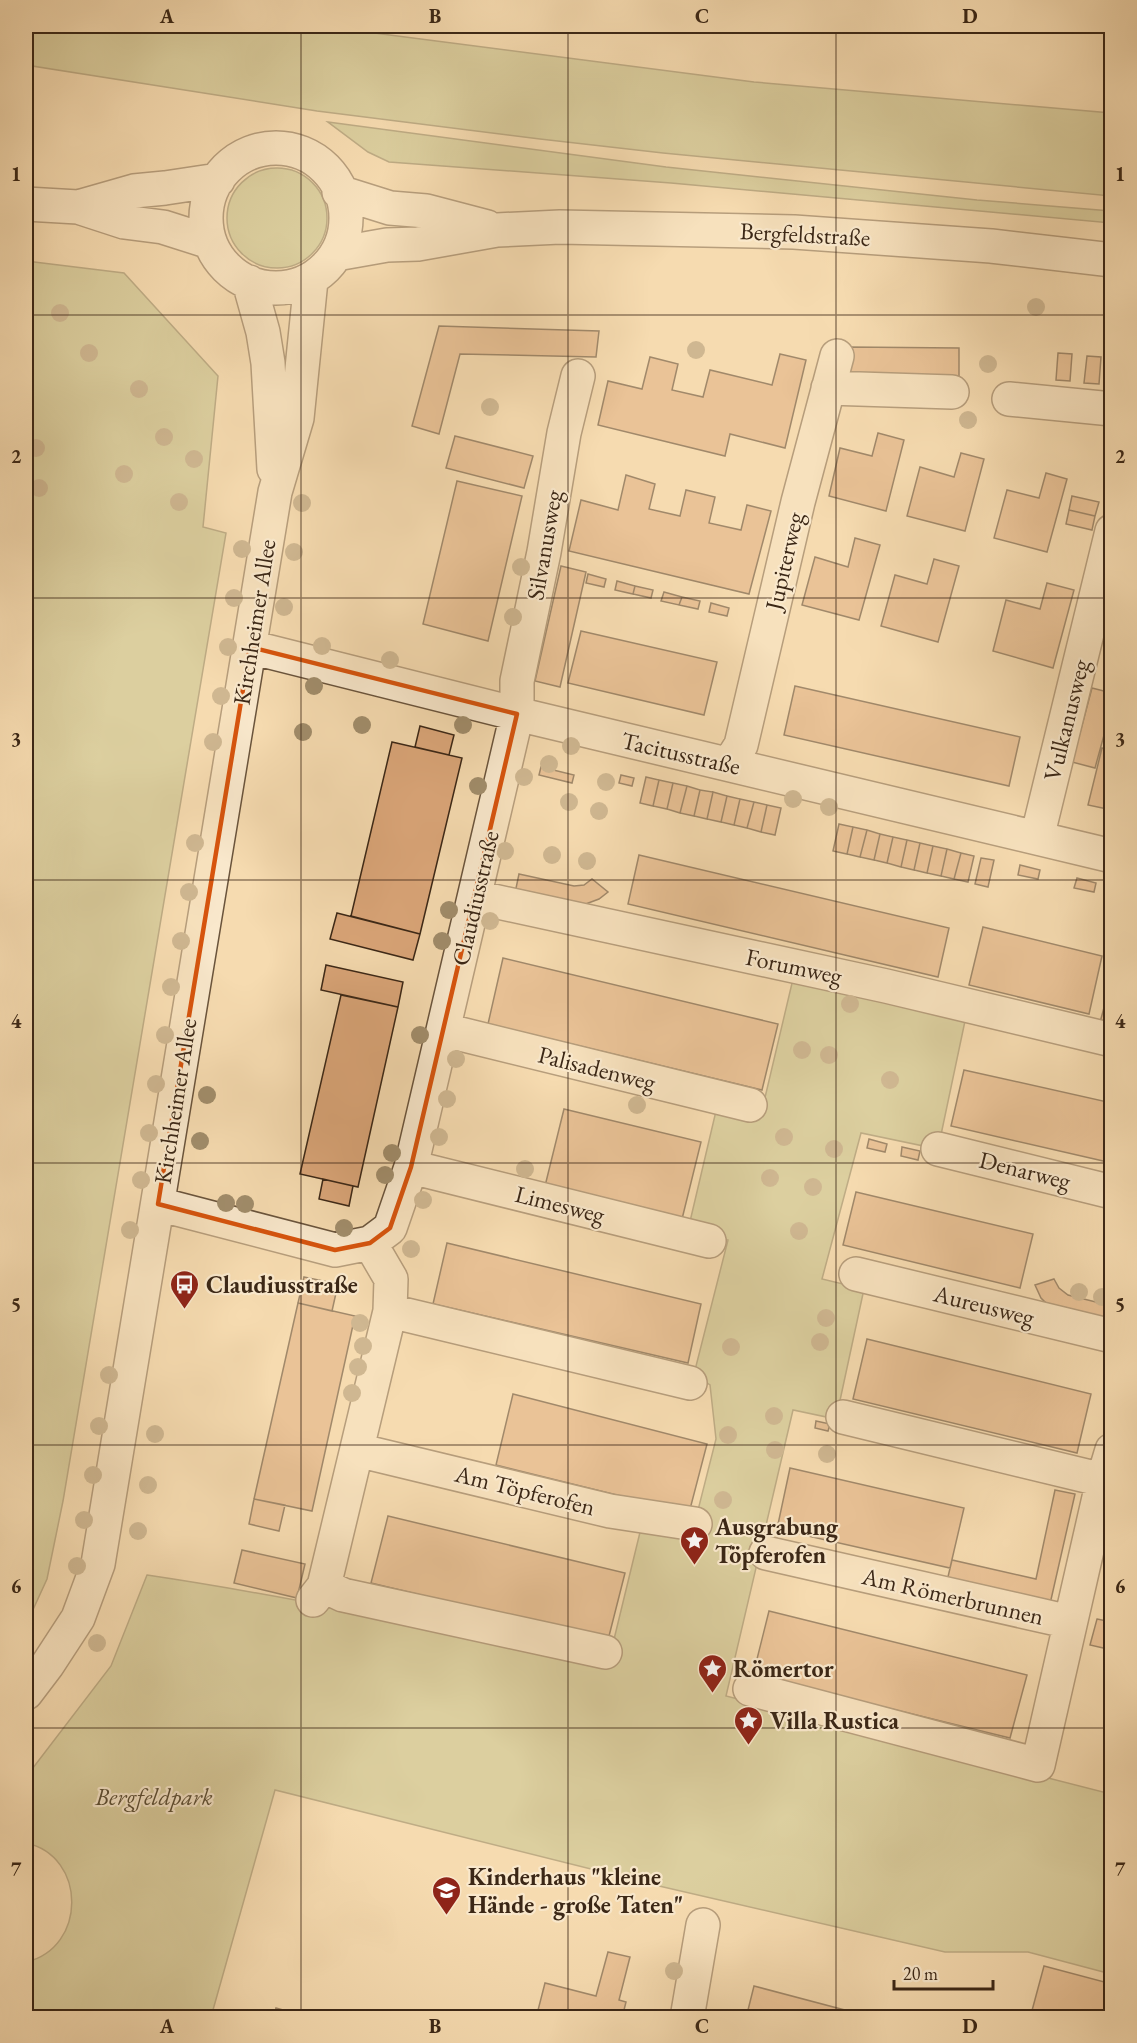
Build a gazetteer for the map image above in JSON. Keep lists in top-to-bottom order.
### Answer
{
  "streets": {
    "street": [
      "Bergfeldstraße",
      "Silvanusweg",
      "Jupiterweg",
      "Kirchheimer Allee",
      "Vulkanusweg",
      "Tacitusstraße",
      "Claudiusstraße",
      "Forumweg",
      "Palisadenweg",
      "Denarweg",
      "Limesweg",
      "Aureusweg",
      "Am Töpferofen",
      "Am Römerbrunnen"
    ]
  },
  "crossings": [
    ["Bergfeldstraße", "Kirchheimer Allee"],
    ["Silvanusweg", "Tacitusstraße"],
    ["Silvanusweg", "Claudiusstraße"],
    ["Jupiterweg", "Tacitusstraße"],
    ["Kirchheimer Allee", "Tacitusstraße"],
    ["Vulkanusweg", "Tacitusstraße"],
    ["Tacitusstraße", "Claudiusstraße"],
    ["Claudiusstraße", "Forumweg"],
    ["Claudiusstraße", "Palisadenweg"],
    ["Claudiusstraße", "Limesweg"]
  ],
  "parks": ["Bergfeldpark"],
  "places": {
    "bus stop": ["Claudiusstraße"],
    "place": ["Ausgrabung Töpferofen", "Römertor", "Villa Rustica"],
    "school or university": ["Kinderhaus \"kleine Hände - große Taten\""]
  },
  "scale_bar": "20 m",
  "grid": {
    "columns": [
      "A",
      "B",
      "C",
      "D"
    ],
    "rows": [
      "1",
      "2",
      "3",
      "4",
      "5",
      "6",
      "7"
    ]
  }
}
